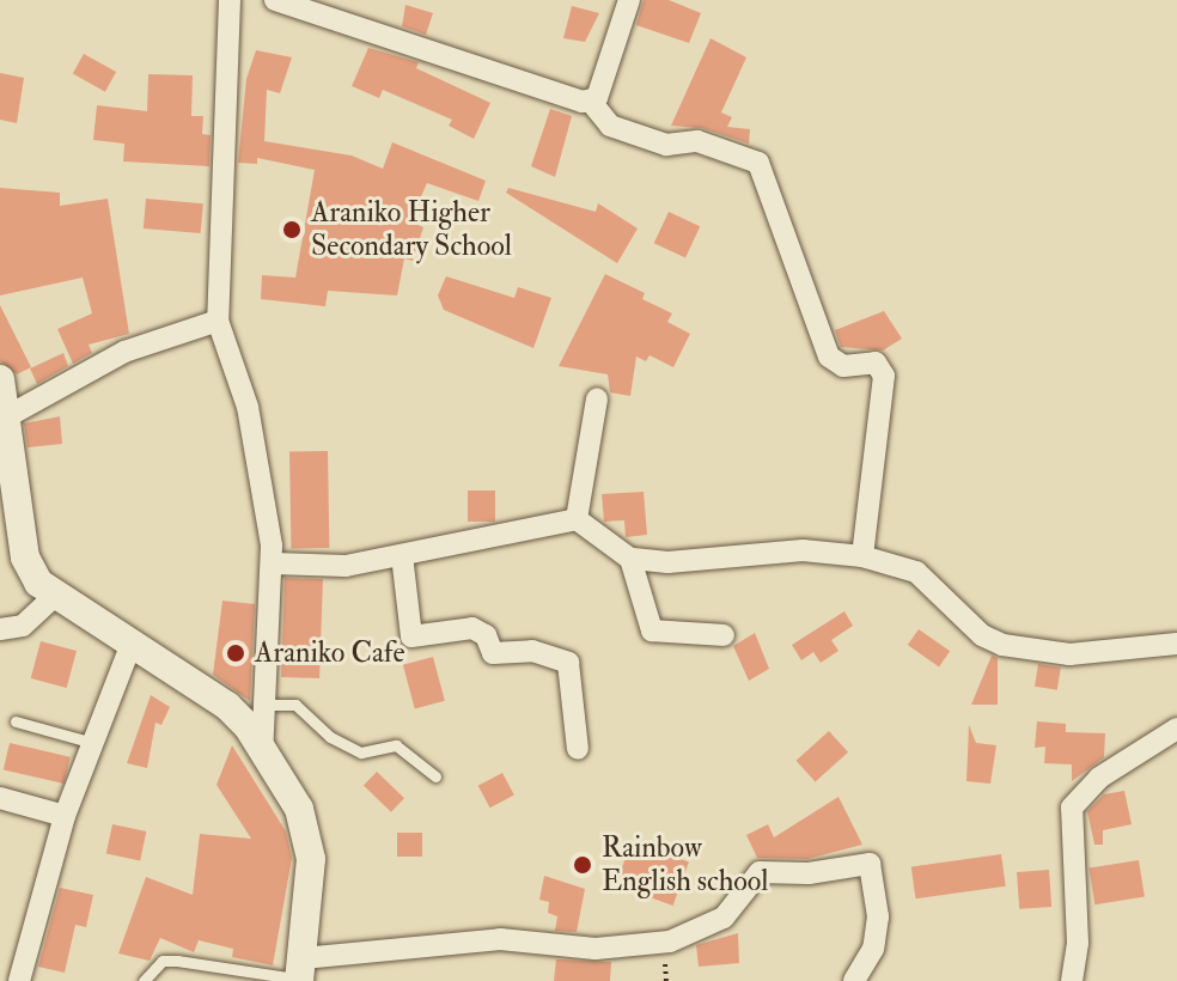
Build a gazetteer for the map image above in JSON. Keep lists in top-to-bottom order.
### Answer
{
  "places": ["Araniko Higher Secondary School", "Araniko Cafe", "Rainbow English school"]
}
